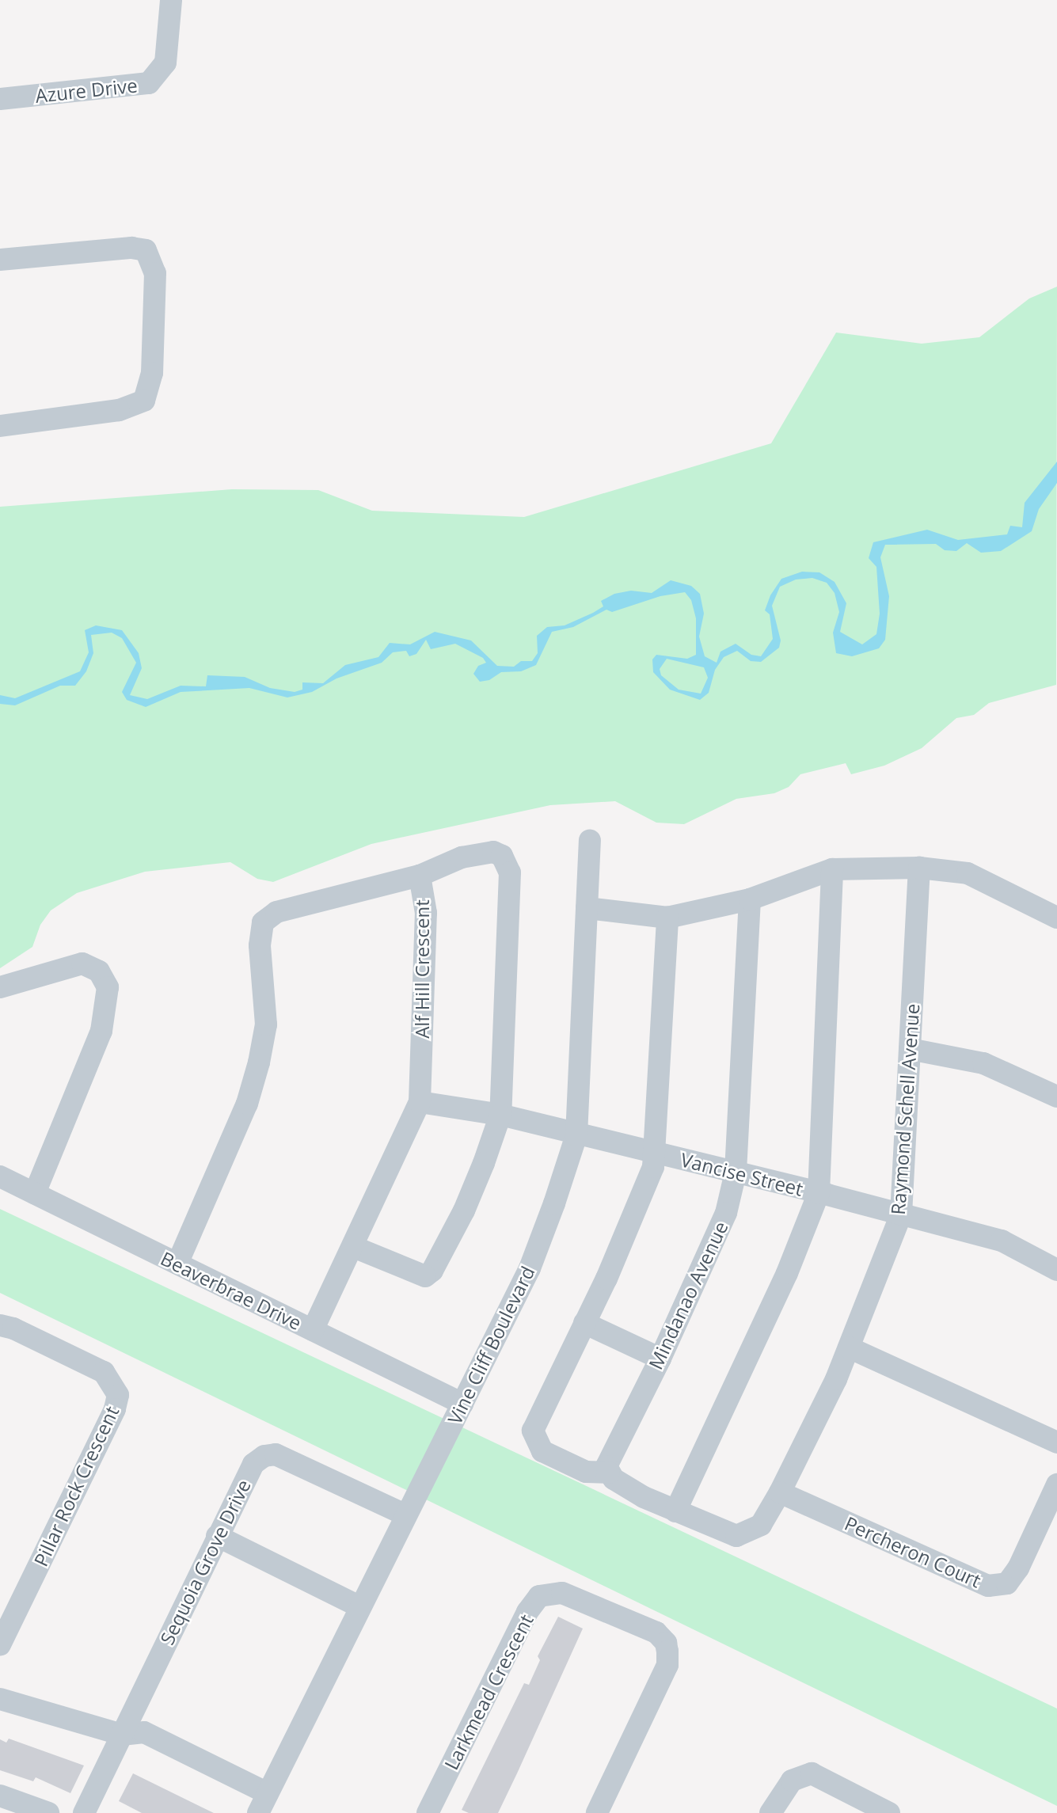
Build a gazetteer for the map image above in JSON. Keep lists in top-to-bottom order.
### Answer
{
  "streets": {
    "street": [
      "Azure Drive",
      "Alf Hill Crescent",
      "Raymond Schell Avenue",
      "Vancise Street",
      "Beaverbrae Drive",
      "Mindanao Avenue",
      "Vine Cliff Boulevard",
      "Pillar Rock Crescent",
      "Percheron Court",
      "Sequoia Grove Drive",
      "Larkmead Crescent"
    ]
  },
  "crossings": [
    ["Alf Hill Crescent", "Vancise Street"],
    ["Alf Hill Crescent", "Beaverbrae Drive"],
    ["Raymond Schell Avenue", "Vancise Street"],
    ["Raymond Schell Avenue", "Percheron Court"],
    ["Vancise Street", "Mindanao Avenue"],
    ["Vancise Street", "Vine Cliff Boulevard"],
    ["Beaverbrae Drive", "Vine Cliff Boulevard"],
    ["Vine Cliff Boulevard", "Sequoia Grove Drive"]
  ]
}
